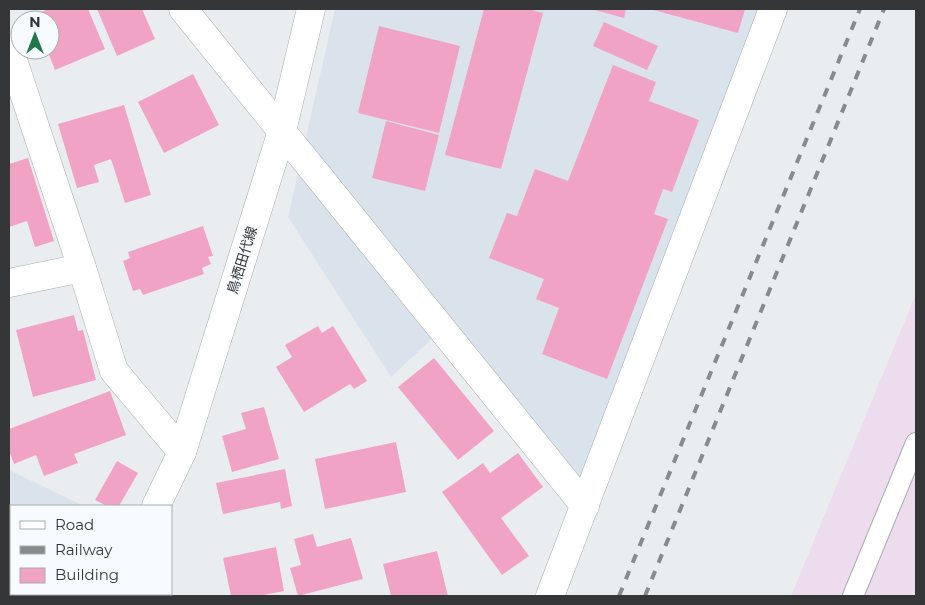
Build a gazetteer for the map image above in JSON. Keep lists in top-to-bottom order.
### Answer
{
  "streets": {
    "street": ["鳥栖田代線"]
  },
  "legend": ["Road", "Railway", "Building"],
  "north": "top"
}
